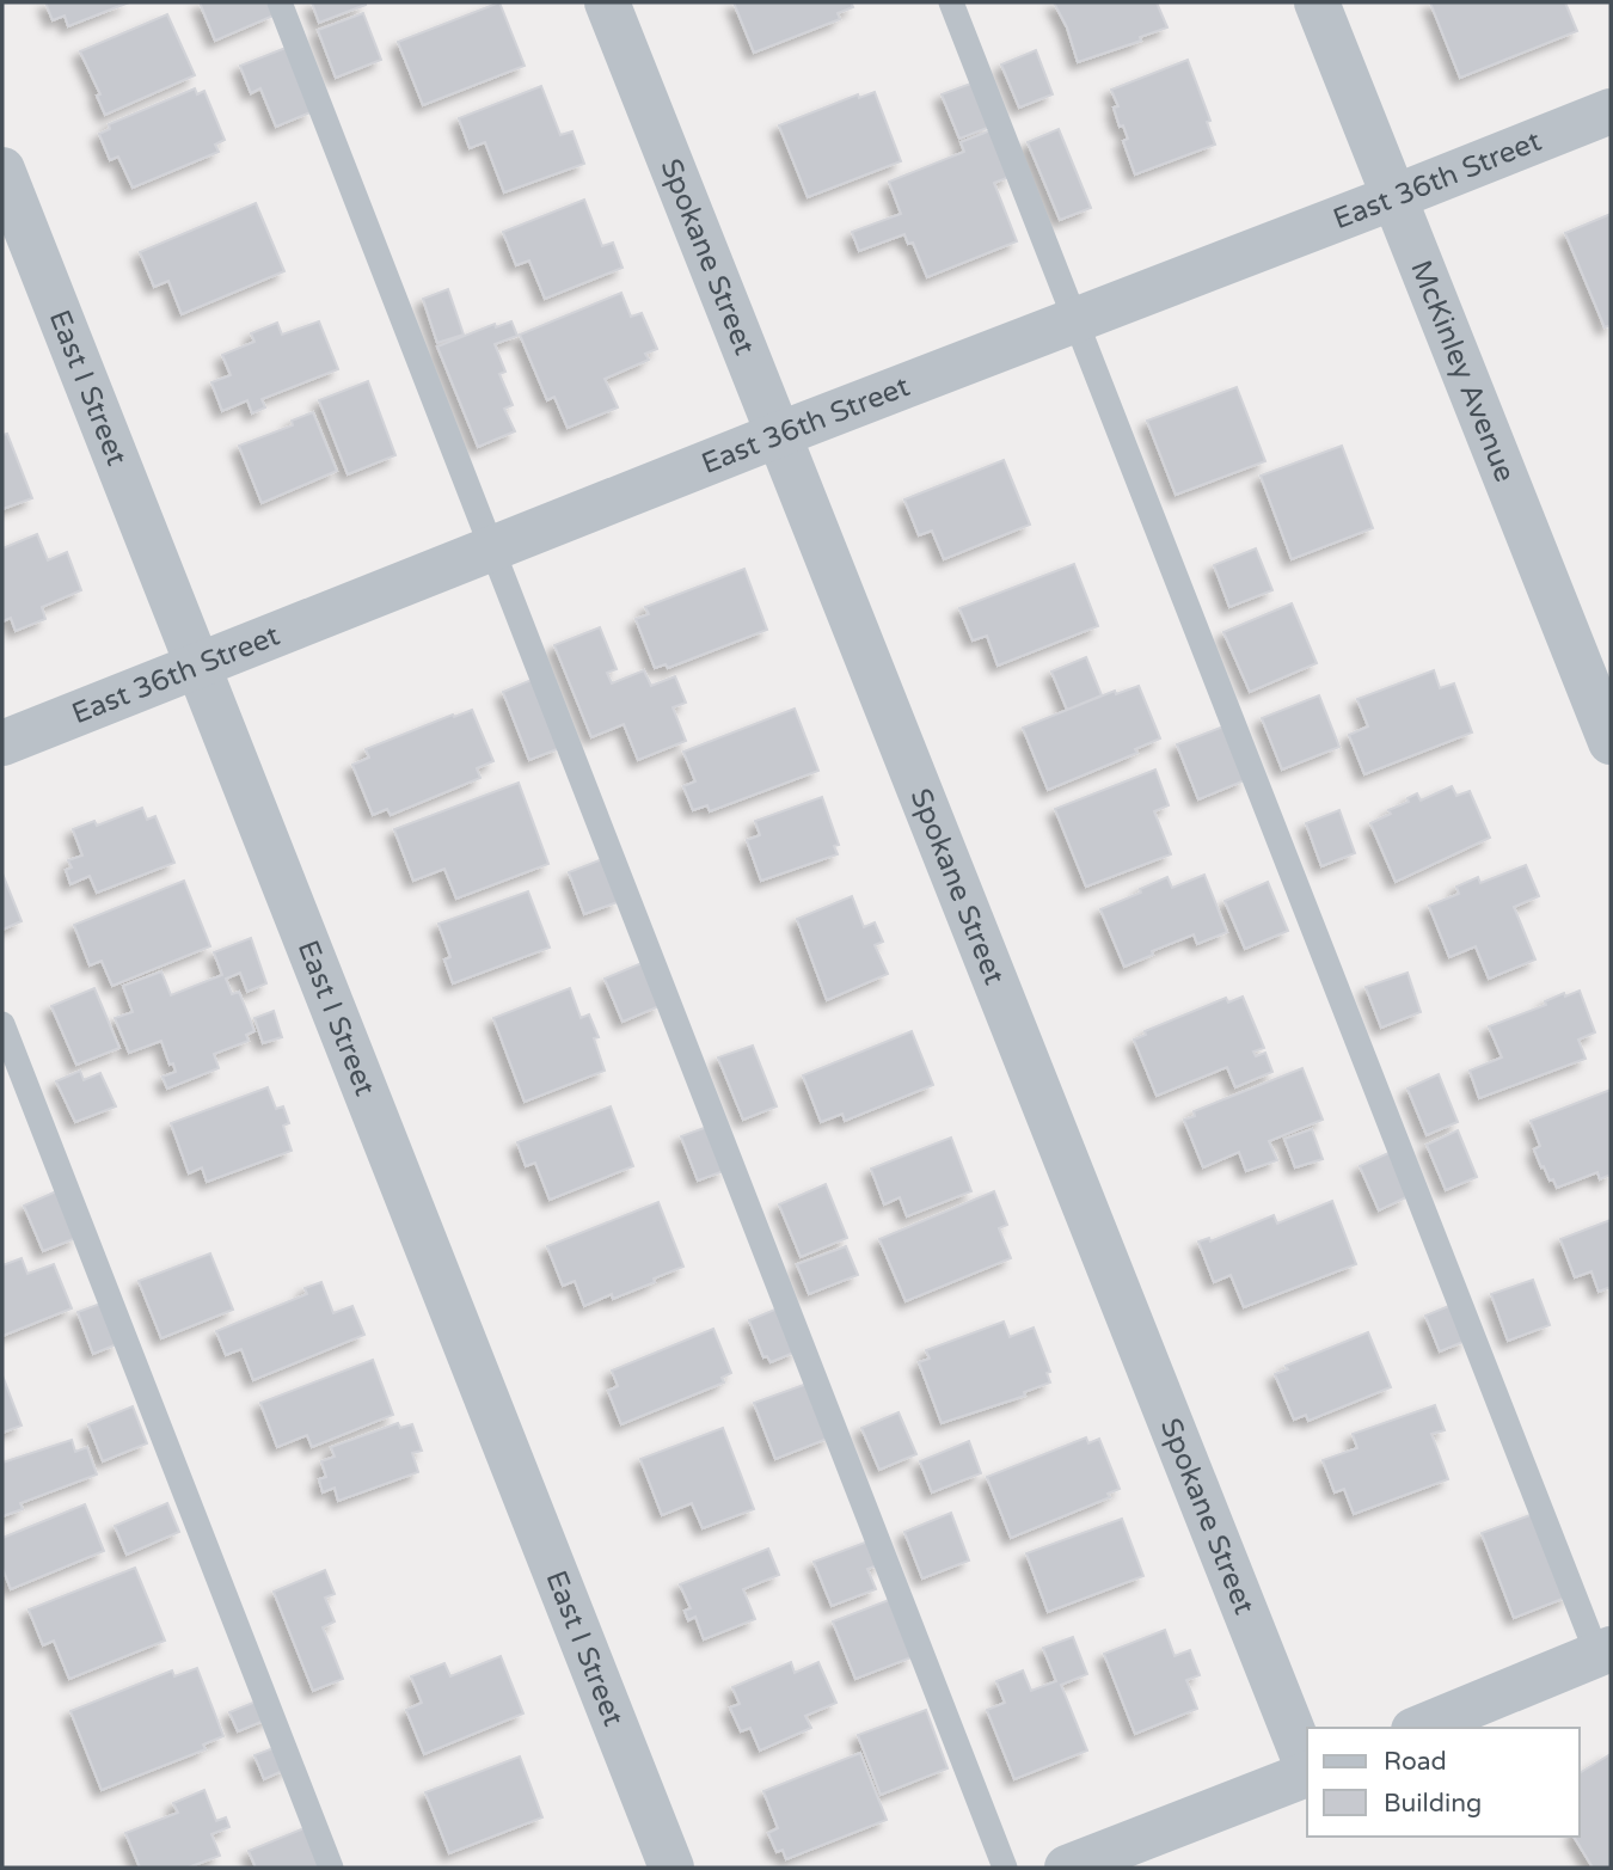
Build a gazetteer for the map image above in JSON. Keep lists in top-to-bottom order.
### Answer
{
  "streets": {
    "street": [
      "East 36th Street",
      "Spokane Street",
      "McKinley Avenue",
      "East I Street"
    ]
  },
  "crossings": [
    ["East 36th Street", "Spokane Street"],
    ["East 36th Street", "McKinley Avenue"],
    ["East 36th Street", "East I Street"]
  ],
  "legend": ["Road", "Building"]
}
